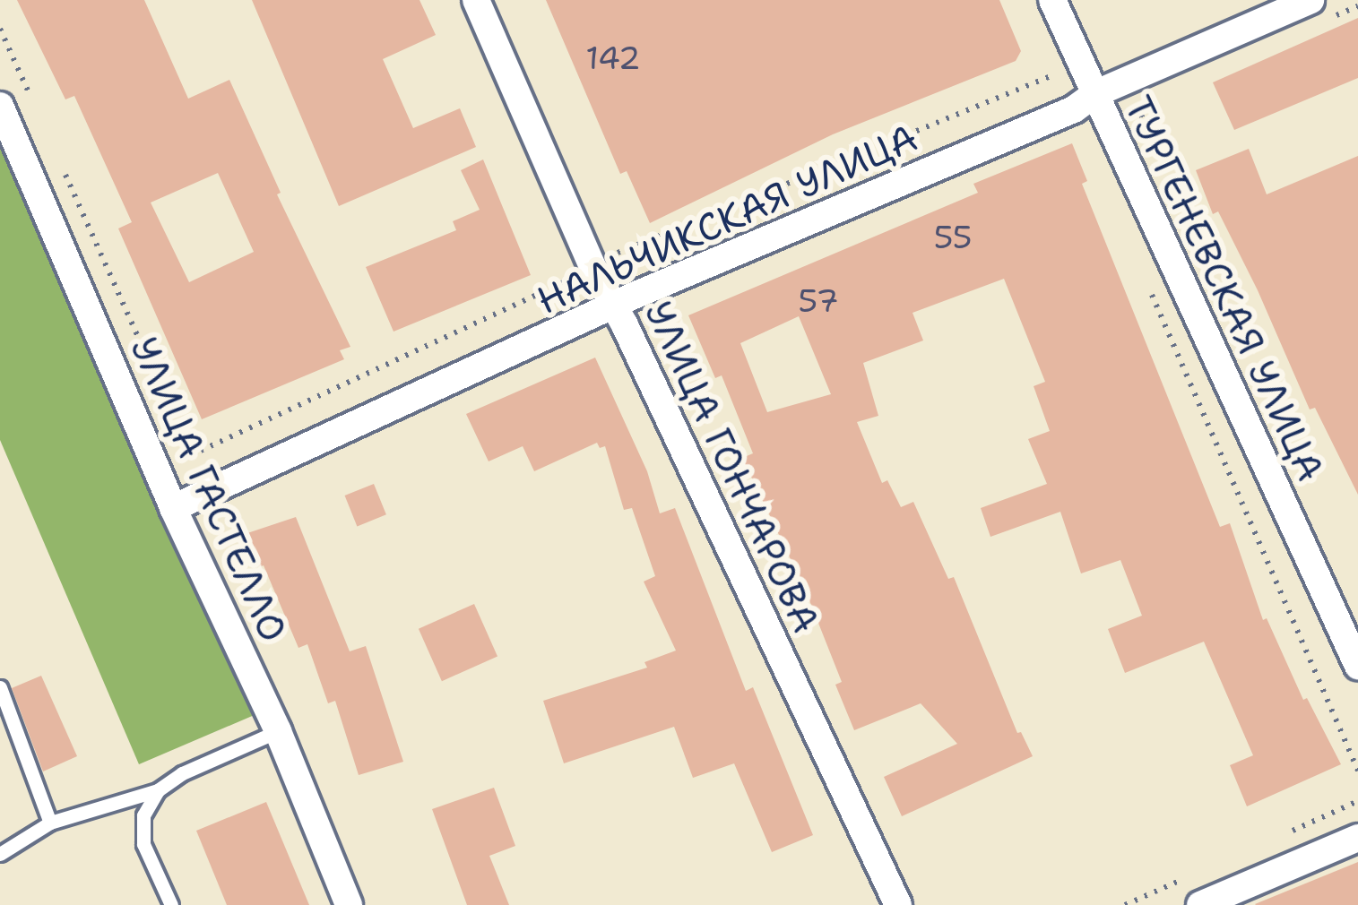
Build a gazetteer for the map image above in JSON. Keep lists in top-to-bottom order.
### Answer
{
  "streets": {
    "street": [
      "НАЛЬЧИКСКАЯ УЛИЦА",
      "ТУРГЕНЕВСКАЯ УЛИЦА",
      "УЛИЦА ГОНЧАРОВА",
      "УЛИЦА ГАСТЕЛЛО"
    ]
  },
  "crossings": [
    ["НАЛЬЧИКСКАЯ УЛИЦА", "ТУРГЕНЕВСКАЯ УЛИЦА"],
    ["НАЛЬЧИКСКАЯ УЛИЦА", "УЛИЦА ГОНЧАРОВА"],
    ["НАЛЬЧИКСКАЯ УЛИЦА", "УЛИЦА ГАСТЕЛЛО"]
  ],
  "house_numbers": ["142", "55", "57"]
}
